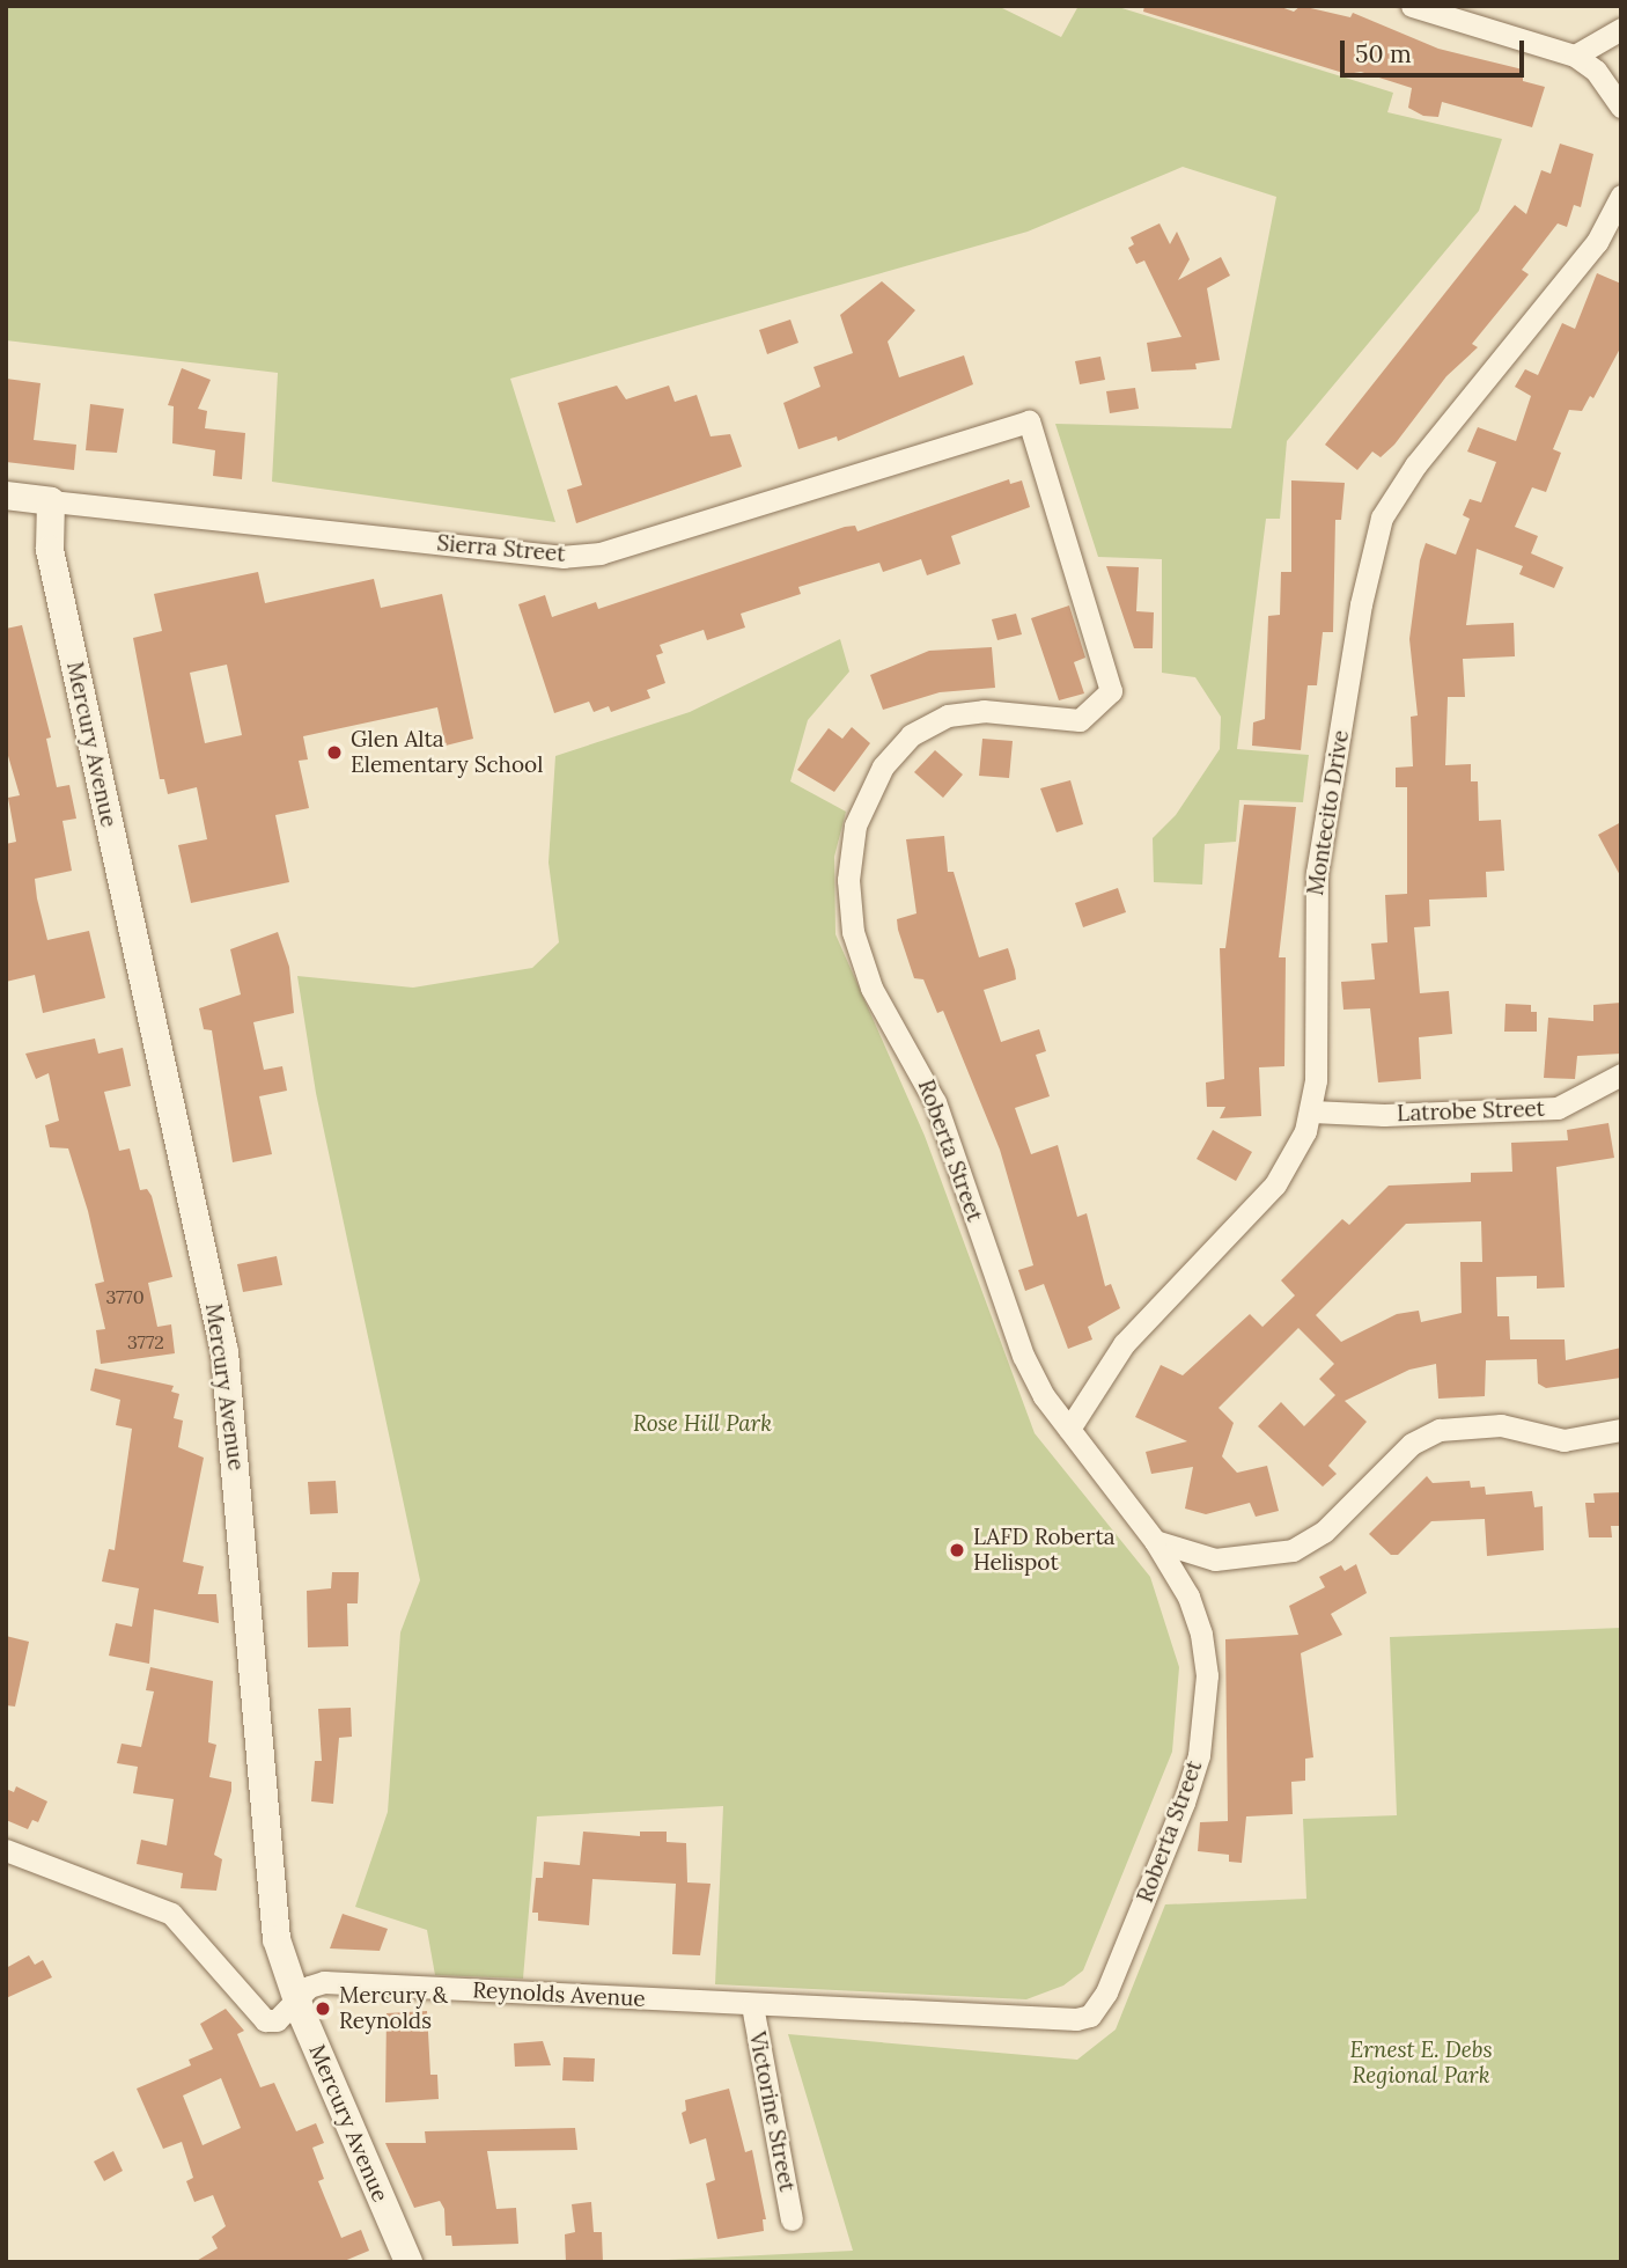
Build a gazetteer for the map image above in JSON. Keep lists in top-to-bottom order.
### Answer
{
  "streets": {
    "street": [
      "Sierra Street",
      "Mercury Avenue",
      "Montecito Drive",
      "Latrobe Street",
      "Roberta Street",
      "Reynolds Avenue",
      "Victorine Street"
    ]
  },
  "crossings": [
    ["Sierra Street", "Mercury Avenue"],
    ["Sierra Street", "Roberta Street"],
    ["Mercury Avenue", "Reynolds Avenue"],
    ["Montecito Drive", "Latrobe Street"],
    ["Montecito Drive", "Roberta Street"],
    ["Roberta Street", "Reynolds Avenue"],
    ["Reynolds Avenue", "Victorine Street"]
  ],
  "parks": ["Rose Hill Park", "Ernest E. Debs Regional Park"],
  "places": ["Glen Alta Elementary School", "LAFD Roberta Helispot", "Mercury & Reynolds"],
  "house_numbers": ["3770", "3772"],
  "scale_bar": "50 m"
}
